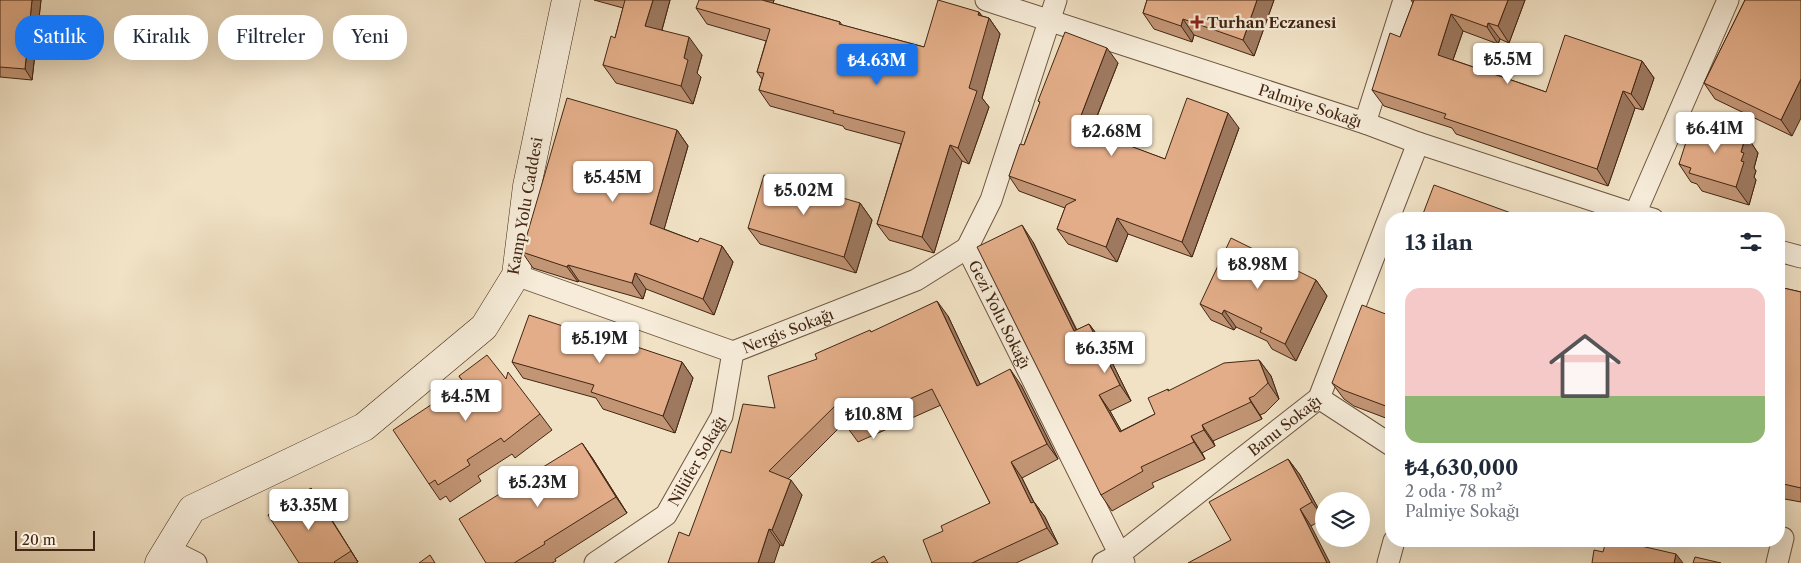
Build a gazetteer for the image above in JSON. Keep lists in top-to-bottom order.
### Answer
{
  "streets": {
    "street": [
      "Palmiye Sokağı",
      "Kamp Yolu Caddesi",
      "Gezi Yolu Sokağı",
      "Nergis Sokağı",
      "Banu Sokağı",
      "Nilüfer Sokağı"
    ]
  },
  "crossings": [
    ["Palmiye Sokağı", "Gezi Yolu Sokağı"],
    ["Palmiye Sokağı", "Banu Sokağı"],
    ["Kamp Yolu Caddesi", "Nergis Sokağı"],
    ["Gezi Yolu Sokağı", "Nergis Sokağı"],
    ["Gezi Yolu Sokağı", "Banu Sokağı"],
    ["Nergis Sokağı", "Nilüfer Sokağı"]
  ],
  "places": {
    "health": ["Turhan Eczanesi"]
  },
  "scale_bar": "20 m",
  "page": {
    "chip": [
      "Satılık",
      "Kiralık",
      "Filtreler",
      "Yeni"
    ],
    "price": [
      "₺5.5M",
      "₺4.63M",
      "₺6.41M",
      "₺2.68M",
      "₺5.45M",
      "₺5.02M",
      "₺8.98M",
      "₺5.19M",
      "₺6.35M",
      "₺4.5M",
      "₺10.8M",
      "₺5.23M",
      "₺3.35M"
    ],
    "heading": "13 ilan",
    "list": [
      {
        "name": "₺4,630,000",
        "note": "2 oda · 78 m² · Palmiye Sokağı"
      }
    ],
    "scale": "20 m"
  }
}
